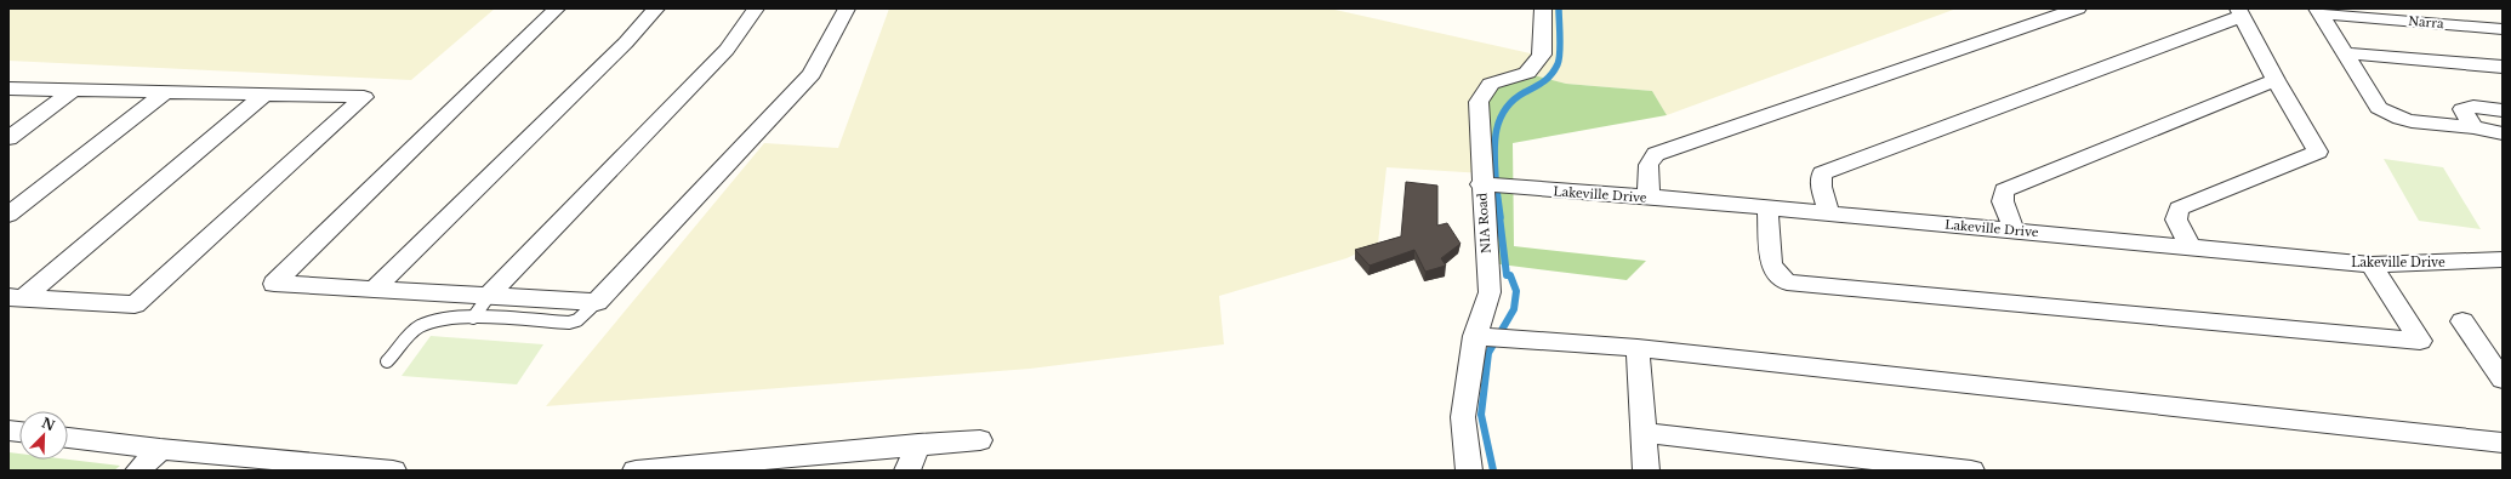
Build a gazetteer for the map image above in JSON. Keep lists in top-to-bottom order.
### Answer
{
  "streets": {
    "street": ["Narra", "Lakeville Drive", "NIA Road"]
  },
  "crossings": [
    ["Lakeville Drive", "NIA Road"]
  ],
  "north": "top right"
}
